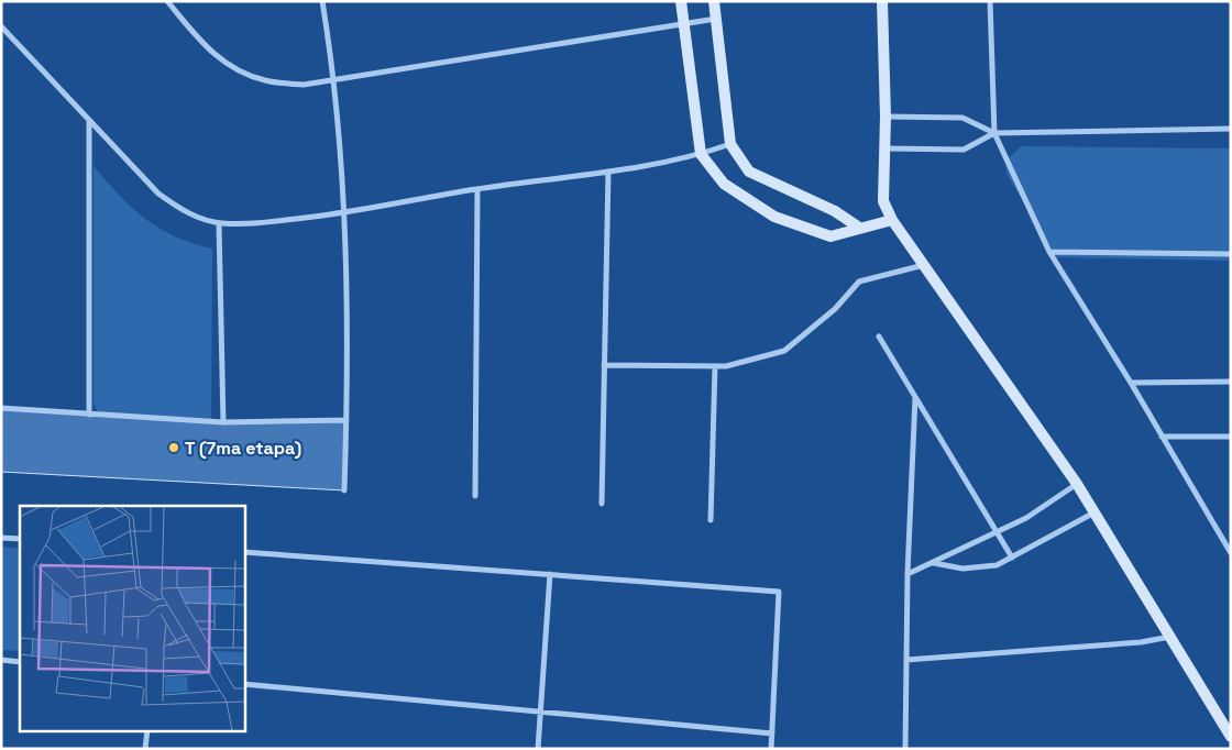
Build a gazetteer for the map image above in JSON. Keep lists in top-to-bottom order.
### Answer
{
  "places": ["T (7ma etapa)"]
}
